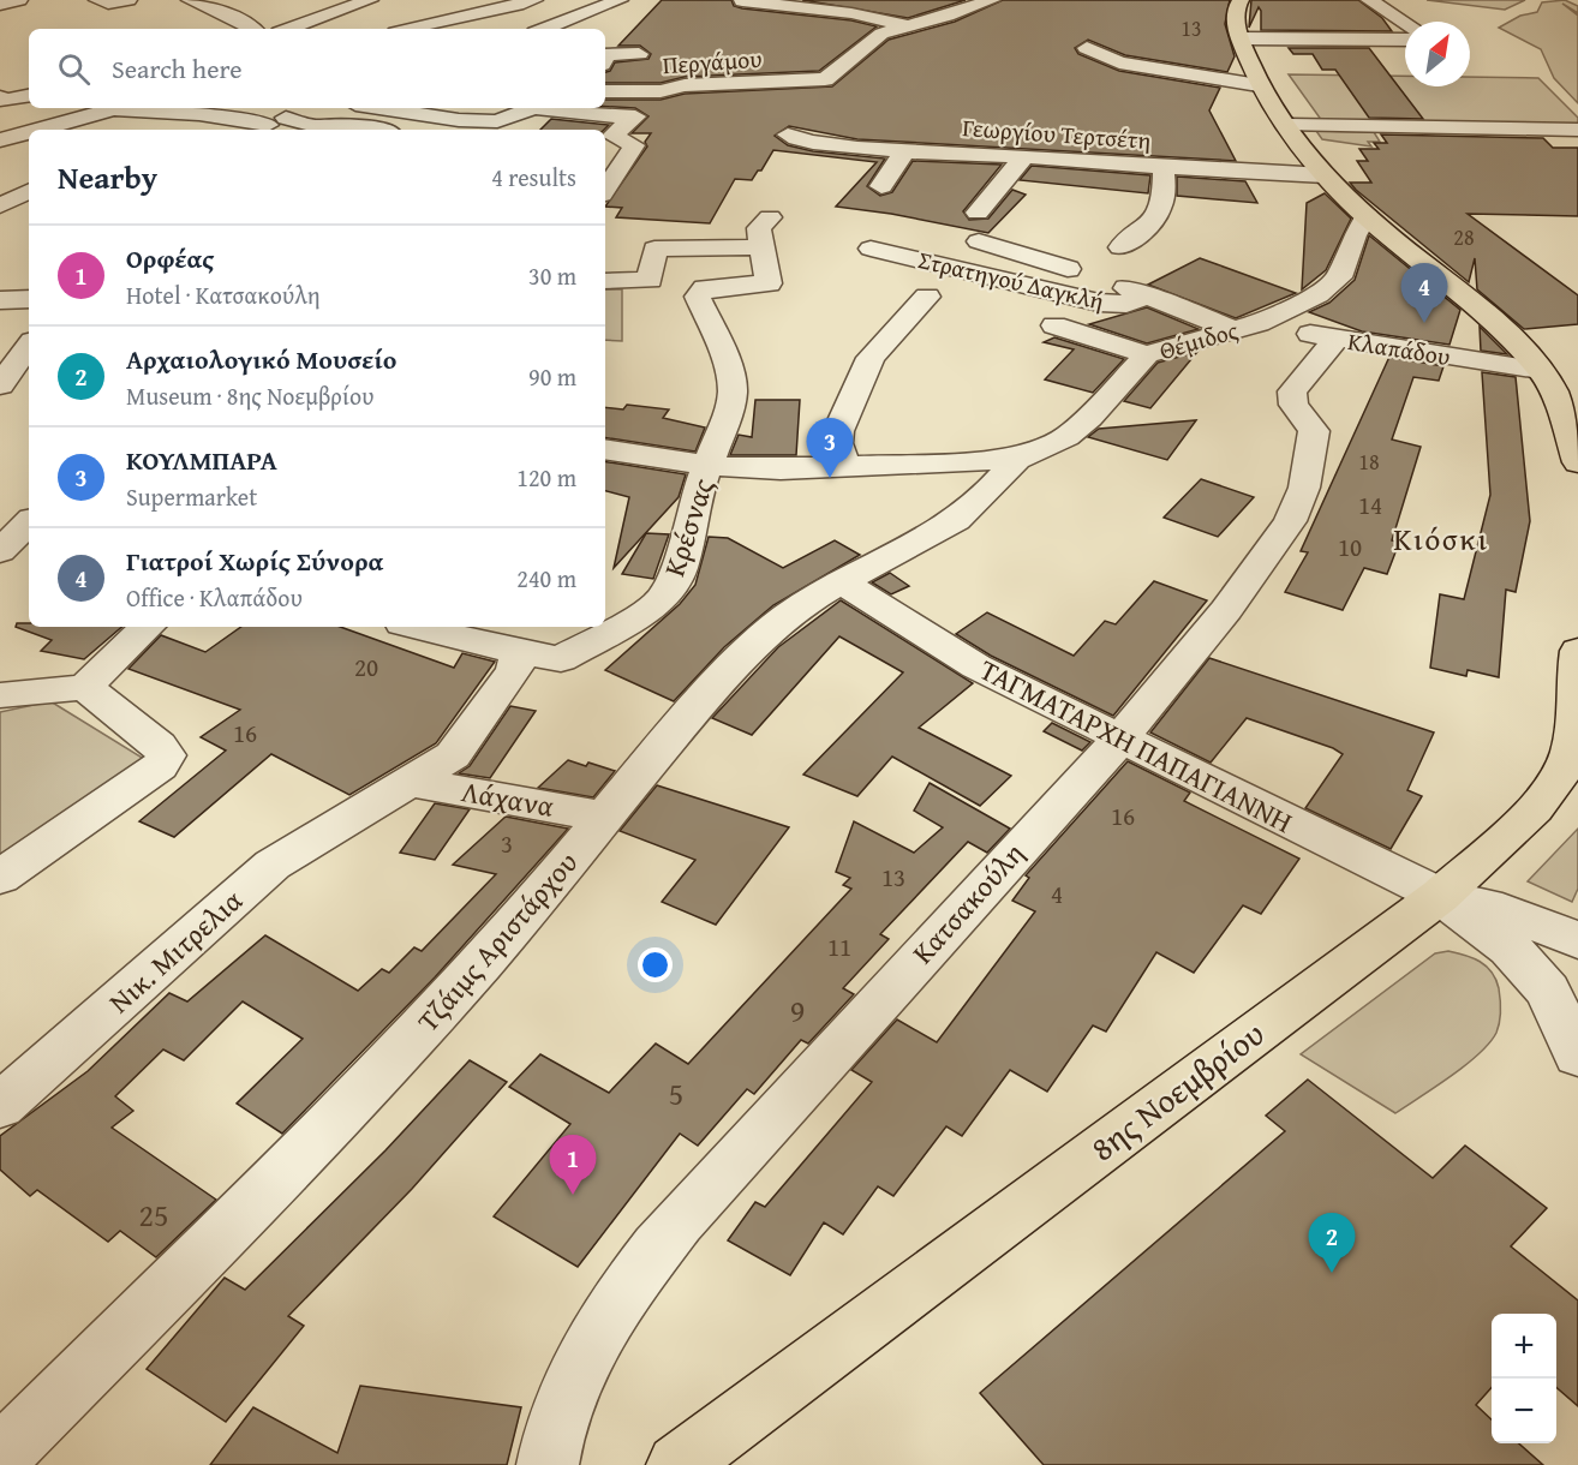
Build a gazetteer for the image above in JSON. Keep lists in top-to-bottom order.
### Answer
{
  "streets": {
    "main road": ["8ης Νοεμβρίου"],
    "street": [
      "Περγάμου",
      "Γεωργίου Τερτσέτη",
      "Στρατηγού Δαγκλή",
      "Θέμιδος",
      "Κλαπάδου",
      "Κρέσνας",
      "ΤΑΓΜΑΤΑΡΧΗ ΠΑΠΑΓΙΑΝΝΗ",
      "Λάχανα",
      "Κατσακούλη",
      "Τζάιμς Αριστάρχου",
      "Νικ. Μιτρελια"
    ]
  },
  "crossings": [
    ["Στρατηγού Δαγκλή", "Κλαπάδου"],
    ["Θέμιδος", "Κλαπάδου"],
    ["Θέμιδος", "Τζάιμς Αριστάρχου"],
    ["Κλαπάδου", "Κατσακούλη"],
    ["Κρέσνας", "Νικ. Μιτρελια"],
    ["ΤΑΓΜΑΤΑΡΧΗ ΠΑΠΑΓΙΑΝΝΗ", "Κατσακούλη"],
    ["ΤΑΓΜΑΤΑΡΧΗ ΠΑΠΑΓΙΑΝΝΗ", "Τζάιμς Αριστάρχου"],
    ["ΤΑΓΜΑΤΑΡΧΗ ΠΑΠΑΓΙΑΝΝΗ", "8ης Νοεμβρίου"],
    ["Λάχανα", "Τζάιμς Αριστάρχου"],
    ["Λάχανα", "Νικ. Μιτρελια"]
  ],
  "districts": ["Κιόσκι"],
  "house_numbers": [
    "13",
    "28",
    "18",
    "14",
    "10",
    "20",
    "16",
    "16",
    "3",
    "13",
    "4",
    "11",
    "9",
    "5",
    "25"
  ],
  "north": "top right",
  "page": {
    "search": "Search here",
    "heading": ["Nearby", "4 results"],
    "list": [
      {
        "mark": "1",
        "name": "Ορφέας",
        "note": "Hotel · Κατσακούλη",
        "value": "30 m"
      },
      {
        "mark": "2",
        "name": "Αρχαιολογικό Μουσείο",
        "note": "Museum · 8ης Νοεμβρίου",
        "value": "90 m"
      },
      {
        "mark": "3",
        "name": "ΚΟΥΛΜΠΑΡΑ",
        "note": "Supermarket",
        "value": "120 m"
      },
      {
        "mark": "4",
        "name": "Γιατροί Χωρίς Σύνορα",
        "note": "Office · Κλαπάδου",
        "value": "240 m"
      }
    ],
    "pins": [
      "4",
      "3",
      "1",
      "2"
    ],
    "map_buttons": ["+", "−"]
  }
}
